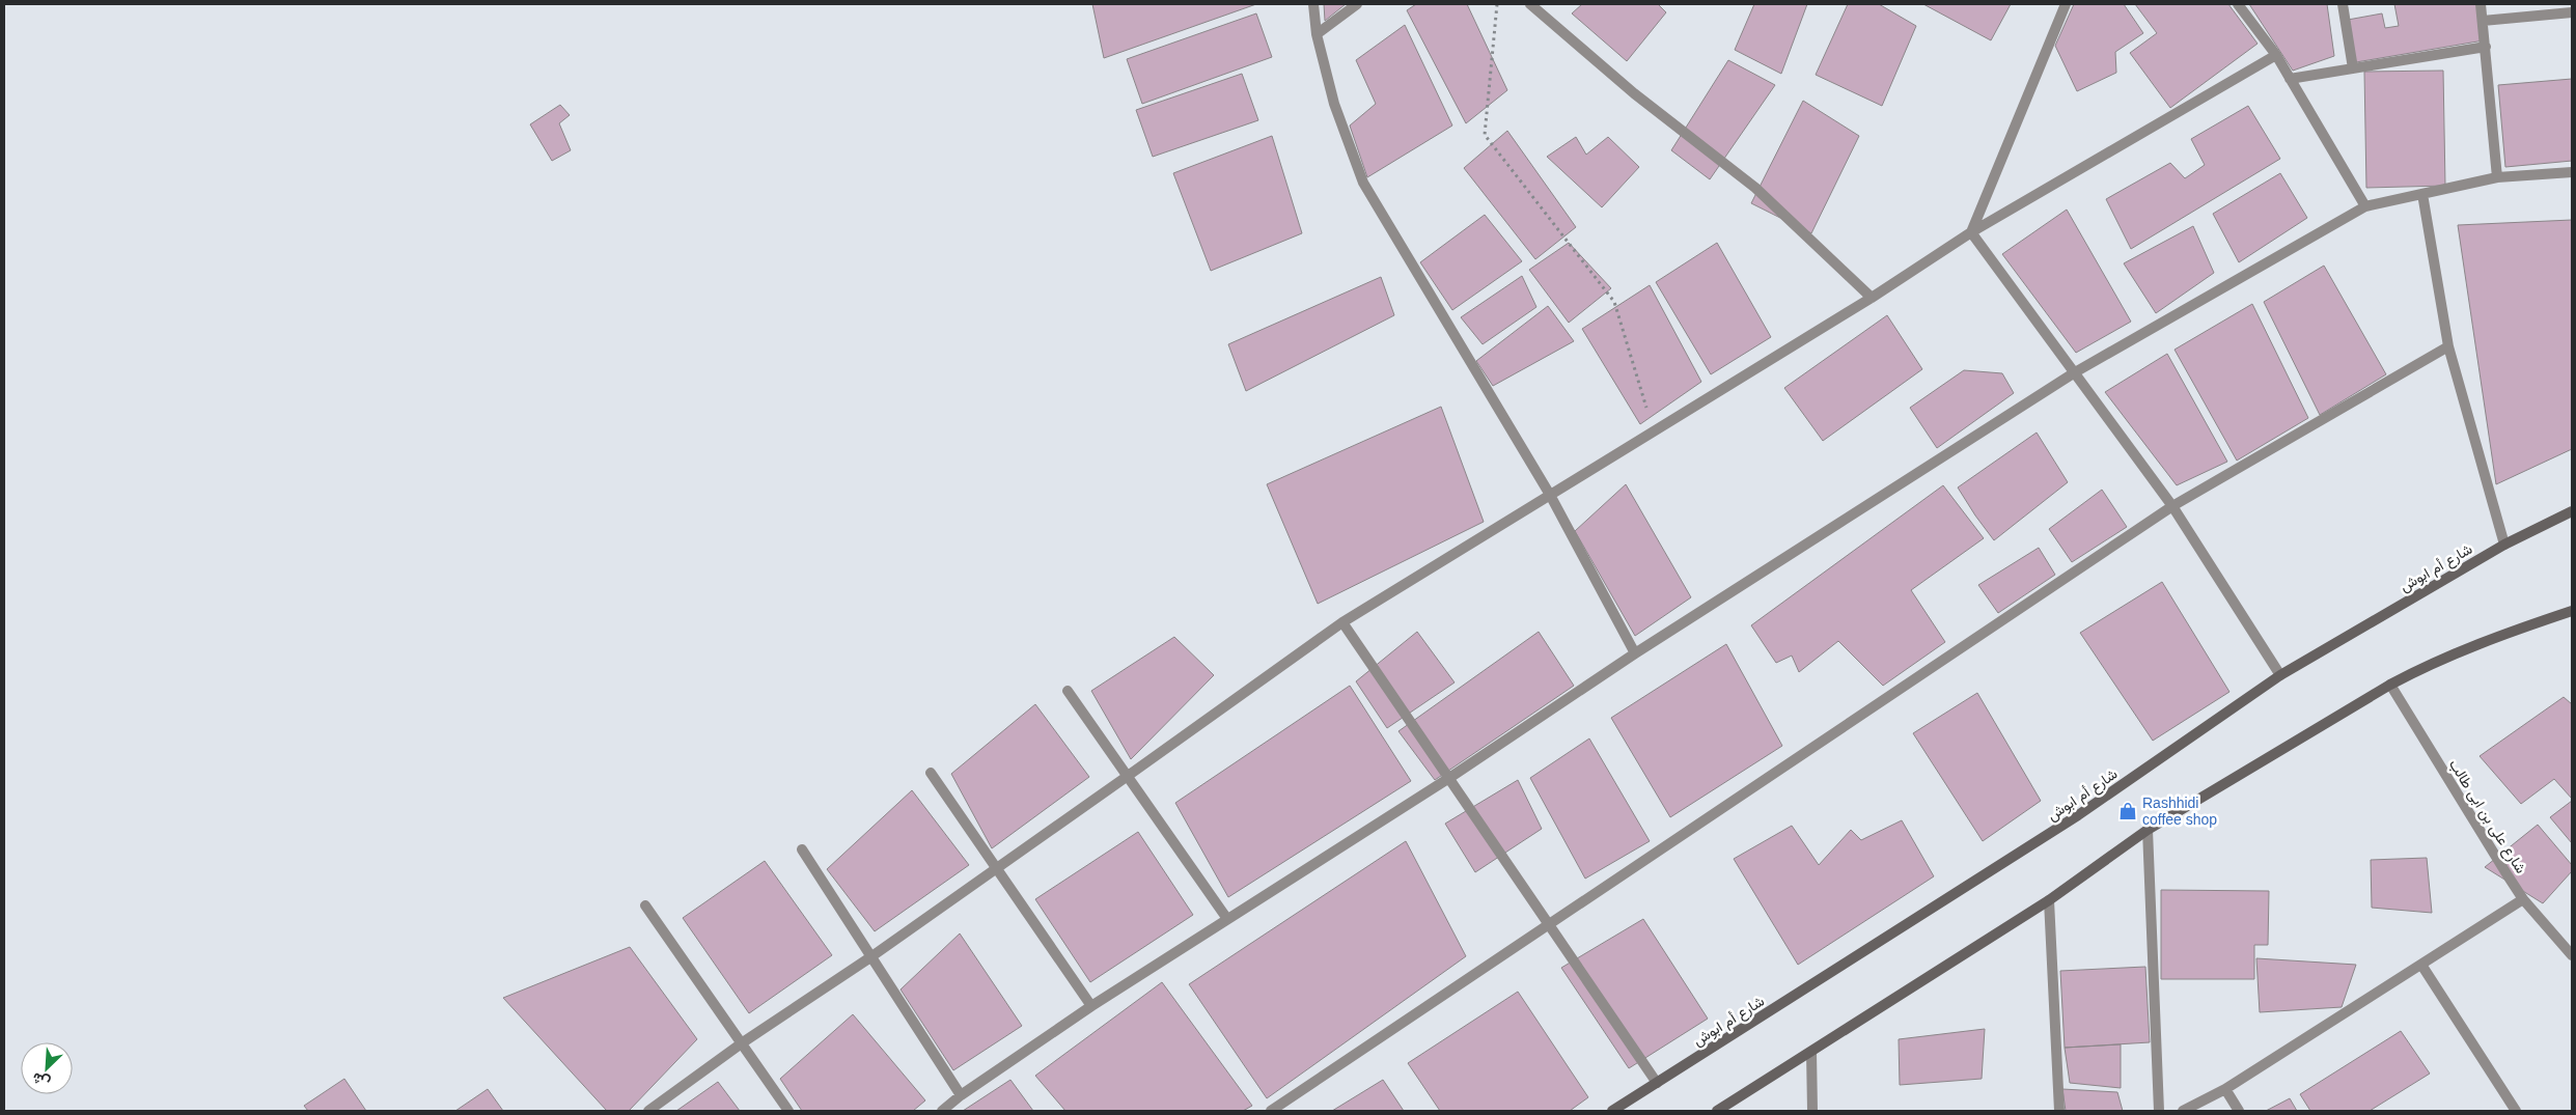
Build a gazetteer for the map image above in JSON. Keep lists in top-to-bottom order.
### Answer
{
  "streets": {
    "street": ["شارع أم ابوش", "شارع على بن ابى طالب"]
  },
  "places": {
    "shop": ["Rashhidi coffee shop"]
  },
  "north": "bottom left"
}
